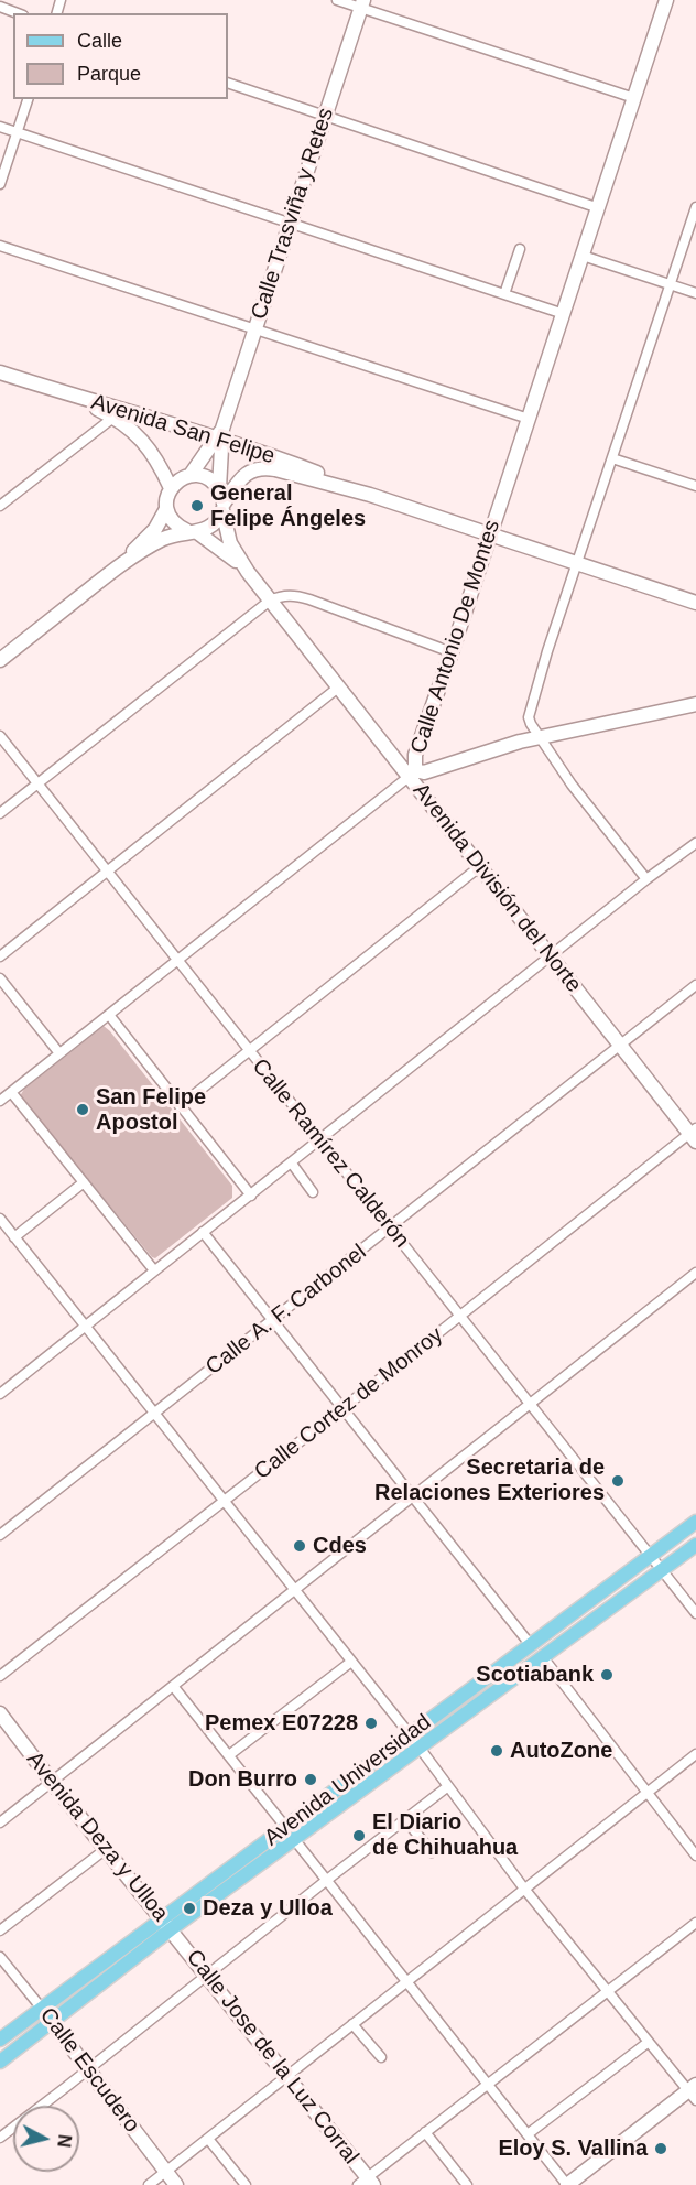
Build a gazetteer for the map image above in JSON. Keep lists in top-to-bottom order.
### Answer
{
  "streets": {
    "main road": [
      "Calle Trasviña y Retes",
      "Avenida San Felipe",
      "Calle Antonio De Montes",
      "Avenida División del Norte",
      "Avenida Universidad",
      "Avenida Deza y Ulloa",
      "Calle Jose de la Luz Corral",
      "Calle Escudero"
    ],
    "street": ["Calle Ramírez Calderón", "Calle A. F. Carbonel", "Calle Cortez de Monroy"]
  },
  "crossings": [
    ["Calle Trasviña y Retes", "Avenida San Felipe"],
    ["Calle Trasviña y Retes", "Avenida División del Norte"],
    ["Avenida San Felipe", "Calle Antonio De Montes"],
    ["Avenida San Felipe", "Avenida División del Norte"],
    ["Calle Antonio De Montes", "Avenida División del Norte"],
    ["Calle Antonio De Montes", "Calle Ramírez Calderón"],
    ["Avenida División del Norte", "Calle A. F. Carbonel"],
    ["Avenida División del Norte", "Calle Cortez de Monroy"],
    ["Calle Ramírez Calderón", "Calle A. F. Carbonel"],
    ["Calle Ramírez Calderón", "Calle Cortez de Monroy"],
    ["Calle Ramírez Calderón", "Avenida Universidad"],
    ["Avenida Universidad", "Avenida Deza y Ulloa"],
    ["Avenida Universidad", "Calle Jose de la Luz Corral"],
    ["Avenida Universidad", "Calle Escudero"],
    ["Avenida Deza y Ulloa", "Calle Jose de la Luz Corral"]
  ],
  "places": [
    "General Felipe Ángeles",
    "San Felipe Apostol",
    "Secretaria de Relaciones Exteriores",
    "Cdes",
    "Scotiabank",
    "Pemex E07228",
    "AutoZone",
    "Don Burro",
    "El Diario de Chihuahua",
    "Deza y Ulloa",
    "Eloy S. Vallina"
  ],
  "legend": ["Calle", "Parque"],
  "north": "right"
}
